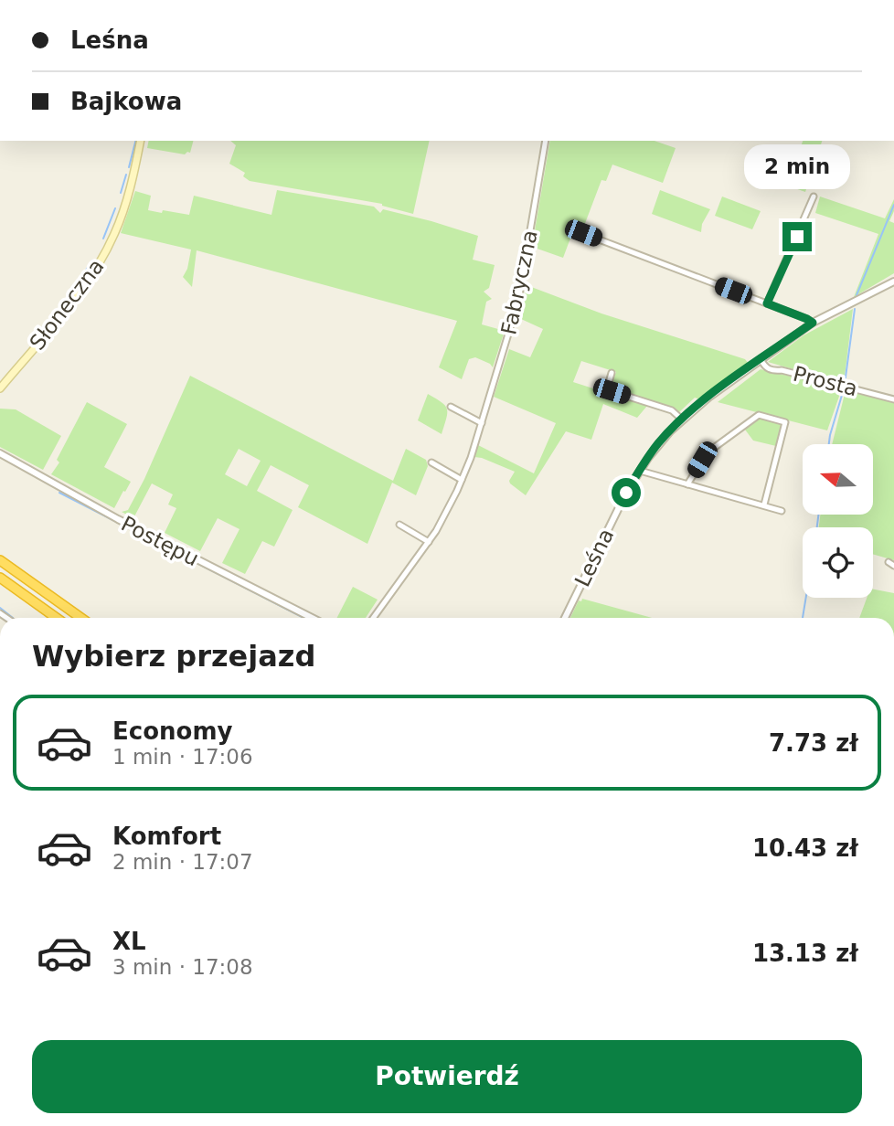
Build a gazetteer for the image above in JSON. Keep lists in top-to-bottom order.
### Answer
{
  "streets": {
    "main road": ["Słoneczna"],
    "street": [
      "Fabryczna",
      "Prosta",
      "Postępu",
      "Leśna"
    ]
  },
  "crossings": [
    ["Prosta", "Leśna"]
  ],
  "north": "left",
  "page": {
    "banner": ["Leśna", "Bajkowa"],
    "bubble": "2 min",
    "heading": "Wybierz przejazd",
    "list": [
      {
        "name": "Economy",
        "note": "1 min · 17:06",
        "value": "7.73 zł"
      },
      {
        "name": "Komfort",
        "note": "2 min · 17:07",
        "value": "10.43 zł"
      },
      {
        "name": "XL",
        "note": "3 min · 17:08",
        "value": "13.13 zł"
      }
    ],
    "buttons": "Potwierdź"
  }
}
